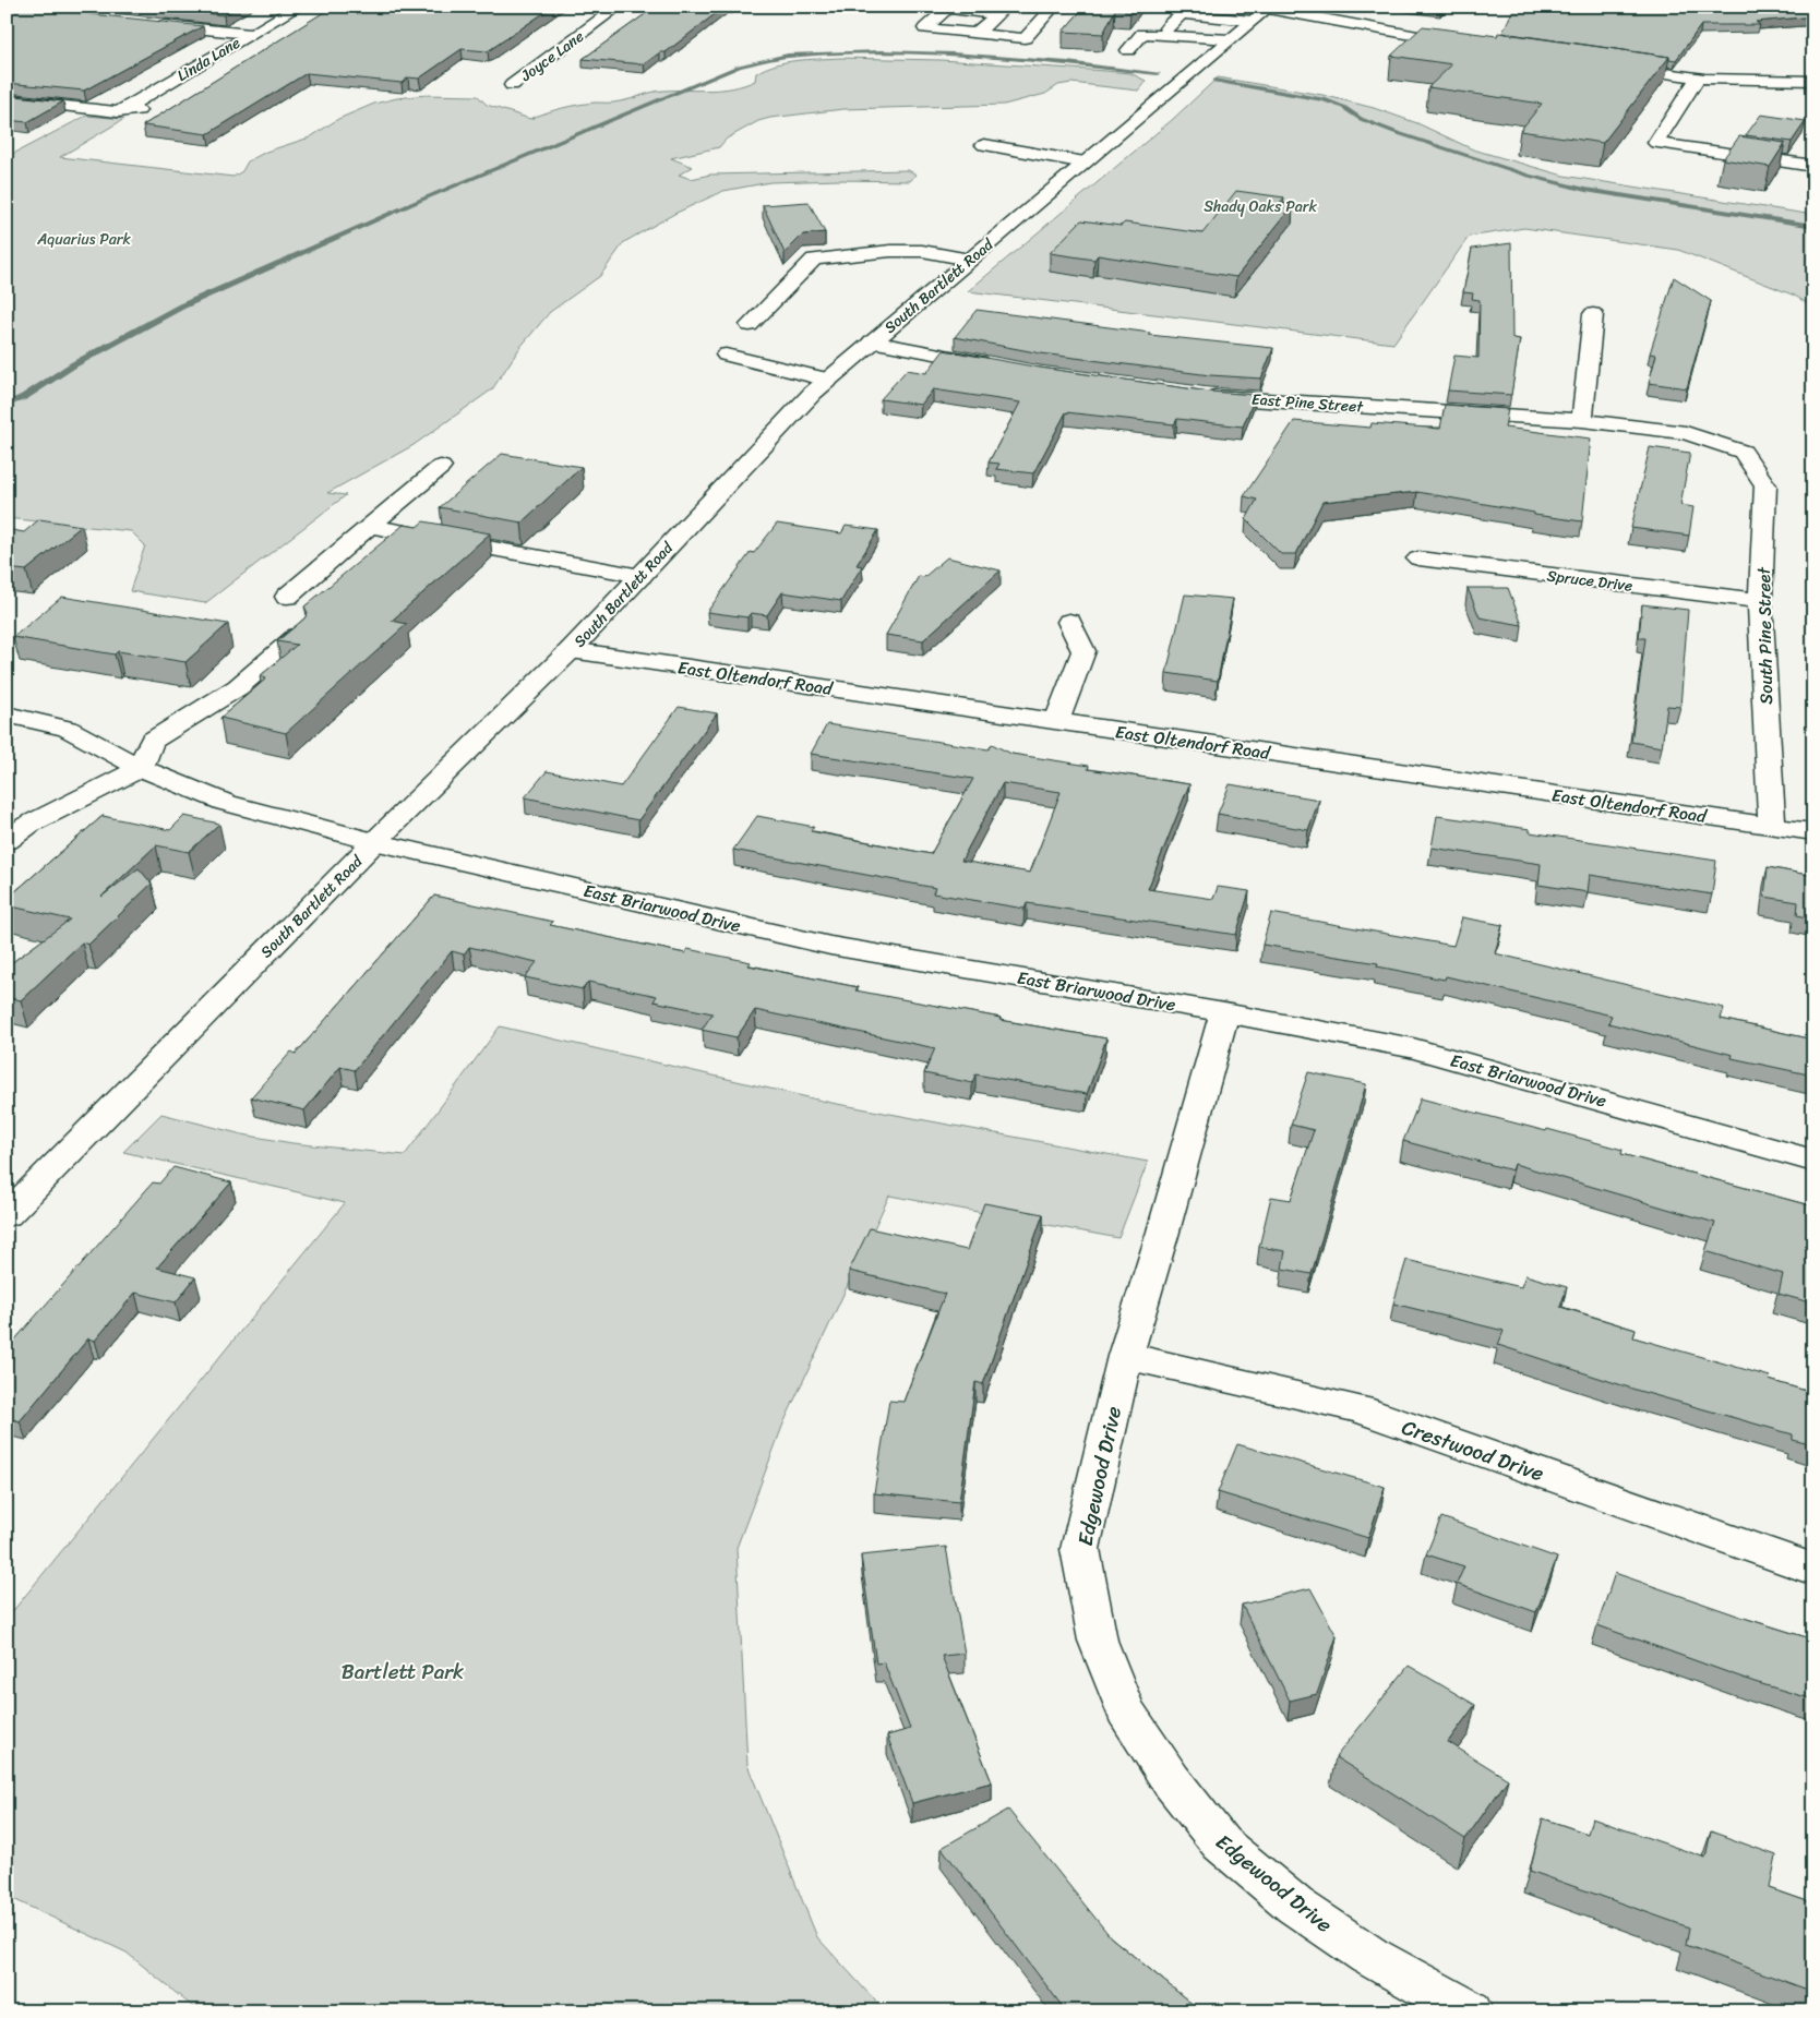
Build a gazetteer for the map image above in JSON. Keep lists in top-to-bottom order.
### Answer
{
  "streets": {
    "street": [
      "Joyce Lane",
      "Linda Lane",
      "South Bartlett Road",
      "East Pine Street",
      "Spruce Drive",
      "South Pine Street",
      "East Oltendorf Road",
      "East Briarwood Drive",
      "Crestwood Drive",
      "Edgewood Drive"
    ]
  },
  "crossings": [
    ["South Bartlett Road", "East Oltendorf Road"],
    ["South Bartlett Road", "East Briarwood Drive"],
    ["East Pine Street", "South Pine Street"],
    ["Spruce Drive", "South Pine Street"],
    ["South Pine Street", "East Oltendorf Road"],
    ["East Briarwood Drive", "Edgewood Drive"],
    ["Crestwood Drive", "Edgewood Drive"]
  ],
  "parks": ["Shady Oaks Park", "Aquarius Park", "Bartlett Park"]
}
